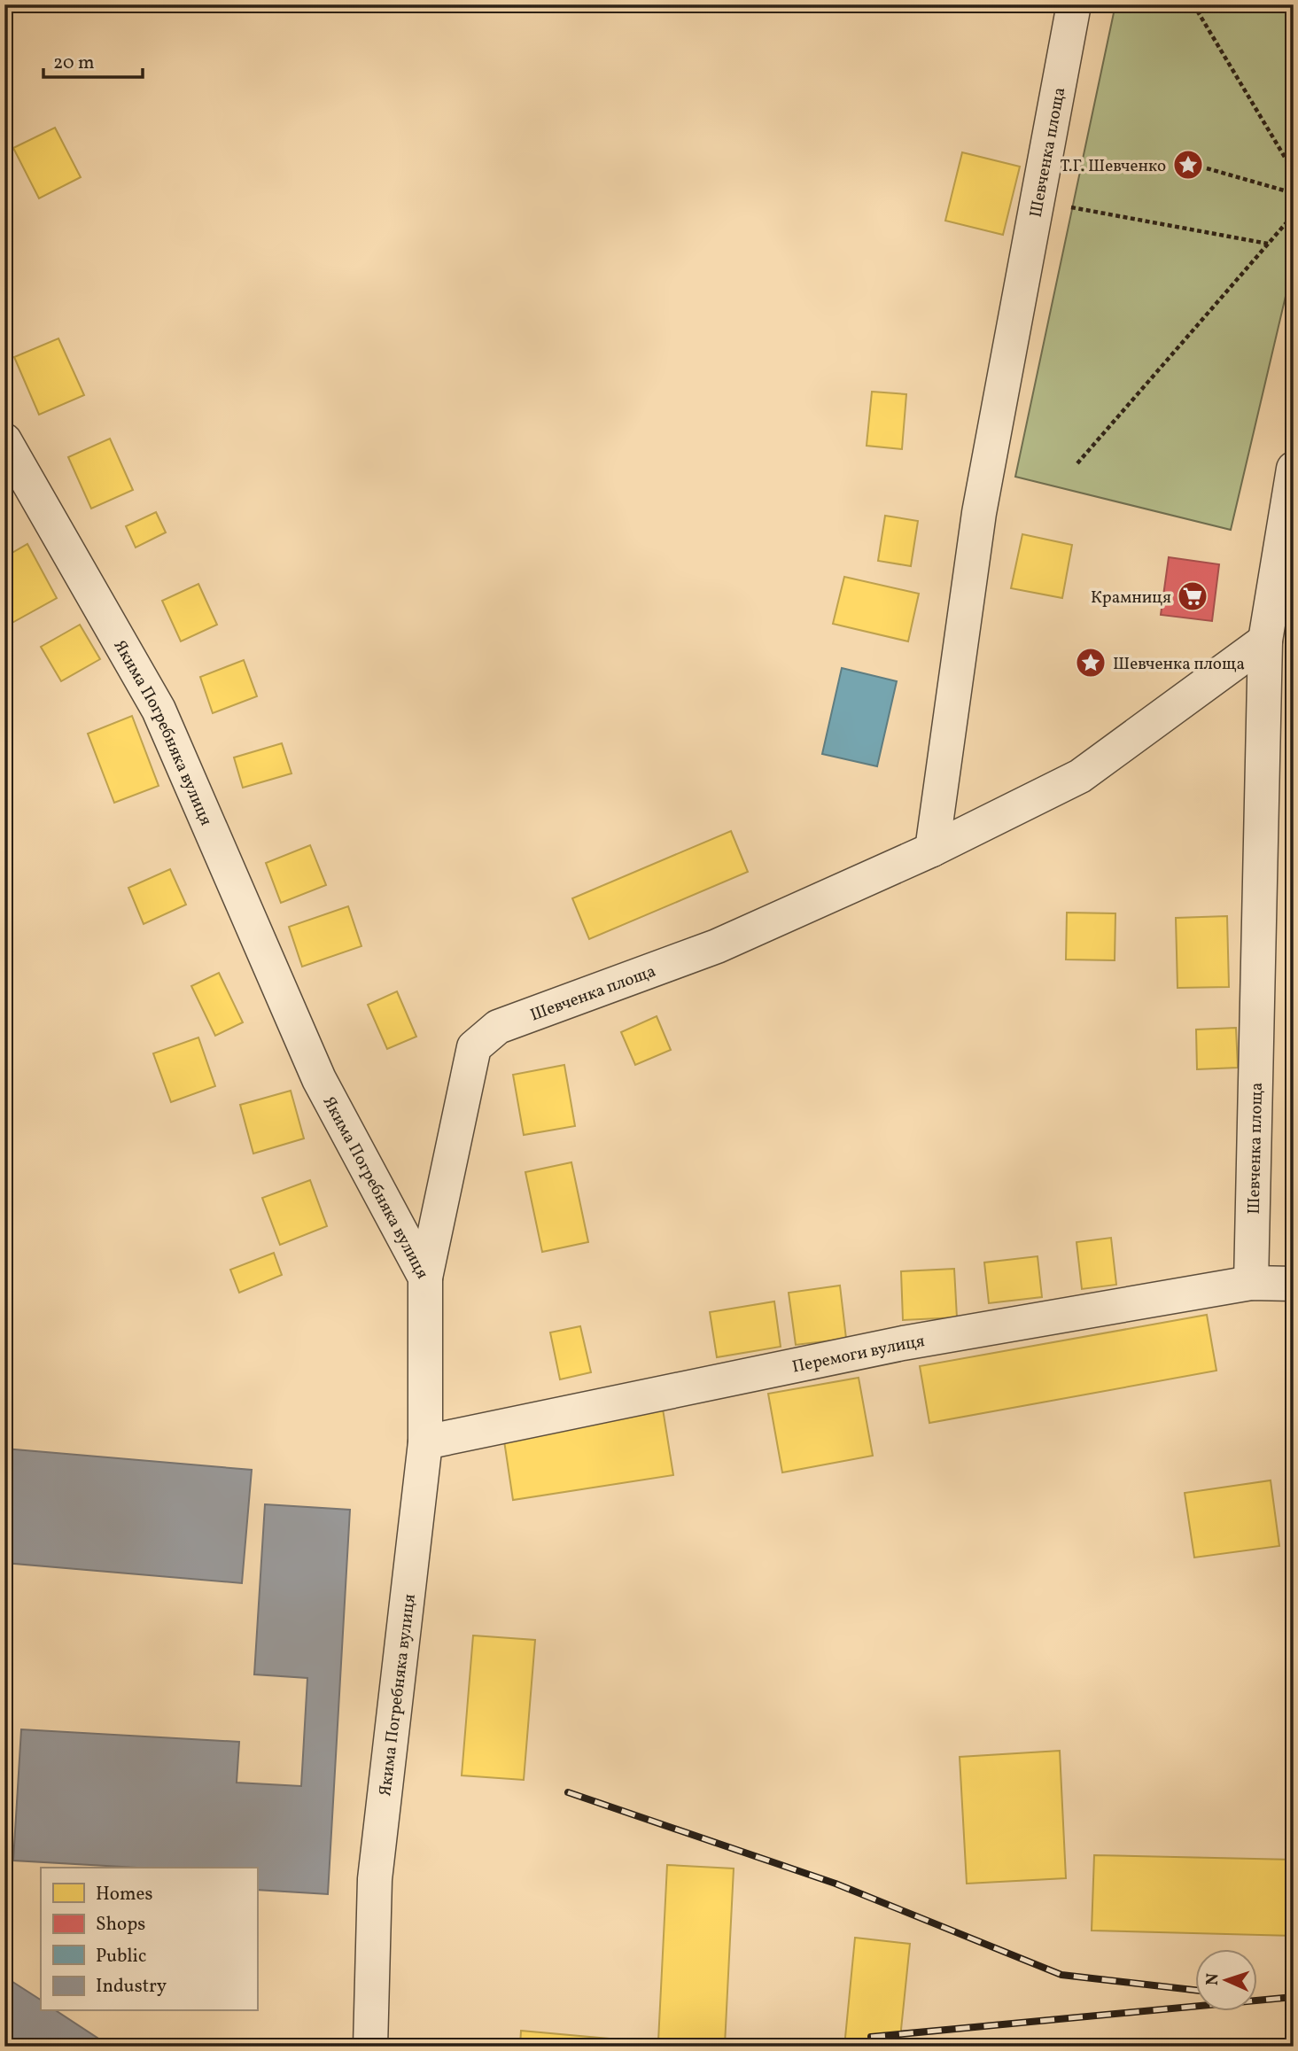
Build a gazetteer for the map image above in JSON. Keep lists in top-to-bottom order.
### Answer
{
  "streets": {
    "street": ["Шевченка площа", "Якима Погребняка вулиця", "Перемоги вулиця"]
  },
  "crossings": [
    ["Шевченка площа", "Якима Погребняка вулиця"],
    ["Шевченка площа", "Перемоги вулиця"],
    ["Якима Погребняка вулиця", "Перемоги вулиця"]
  ],
  "places": {
    "place": ["Т.Г. Шевченко", "Шевченка площа"],
    "supermarket": ["Крамниця"]
  },
  "legend": [
    "Homes",
    "Shops",
    "Public",
    "Industry"
  ],
  "scale_bar": "20 m",
  "north": "left"
}
